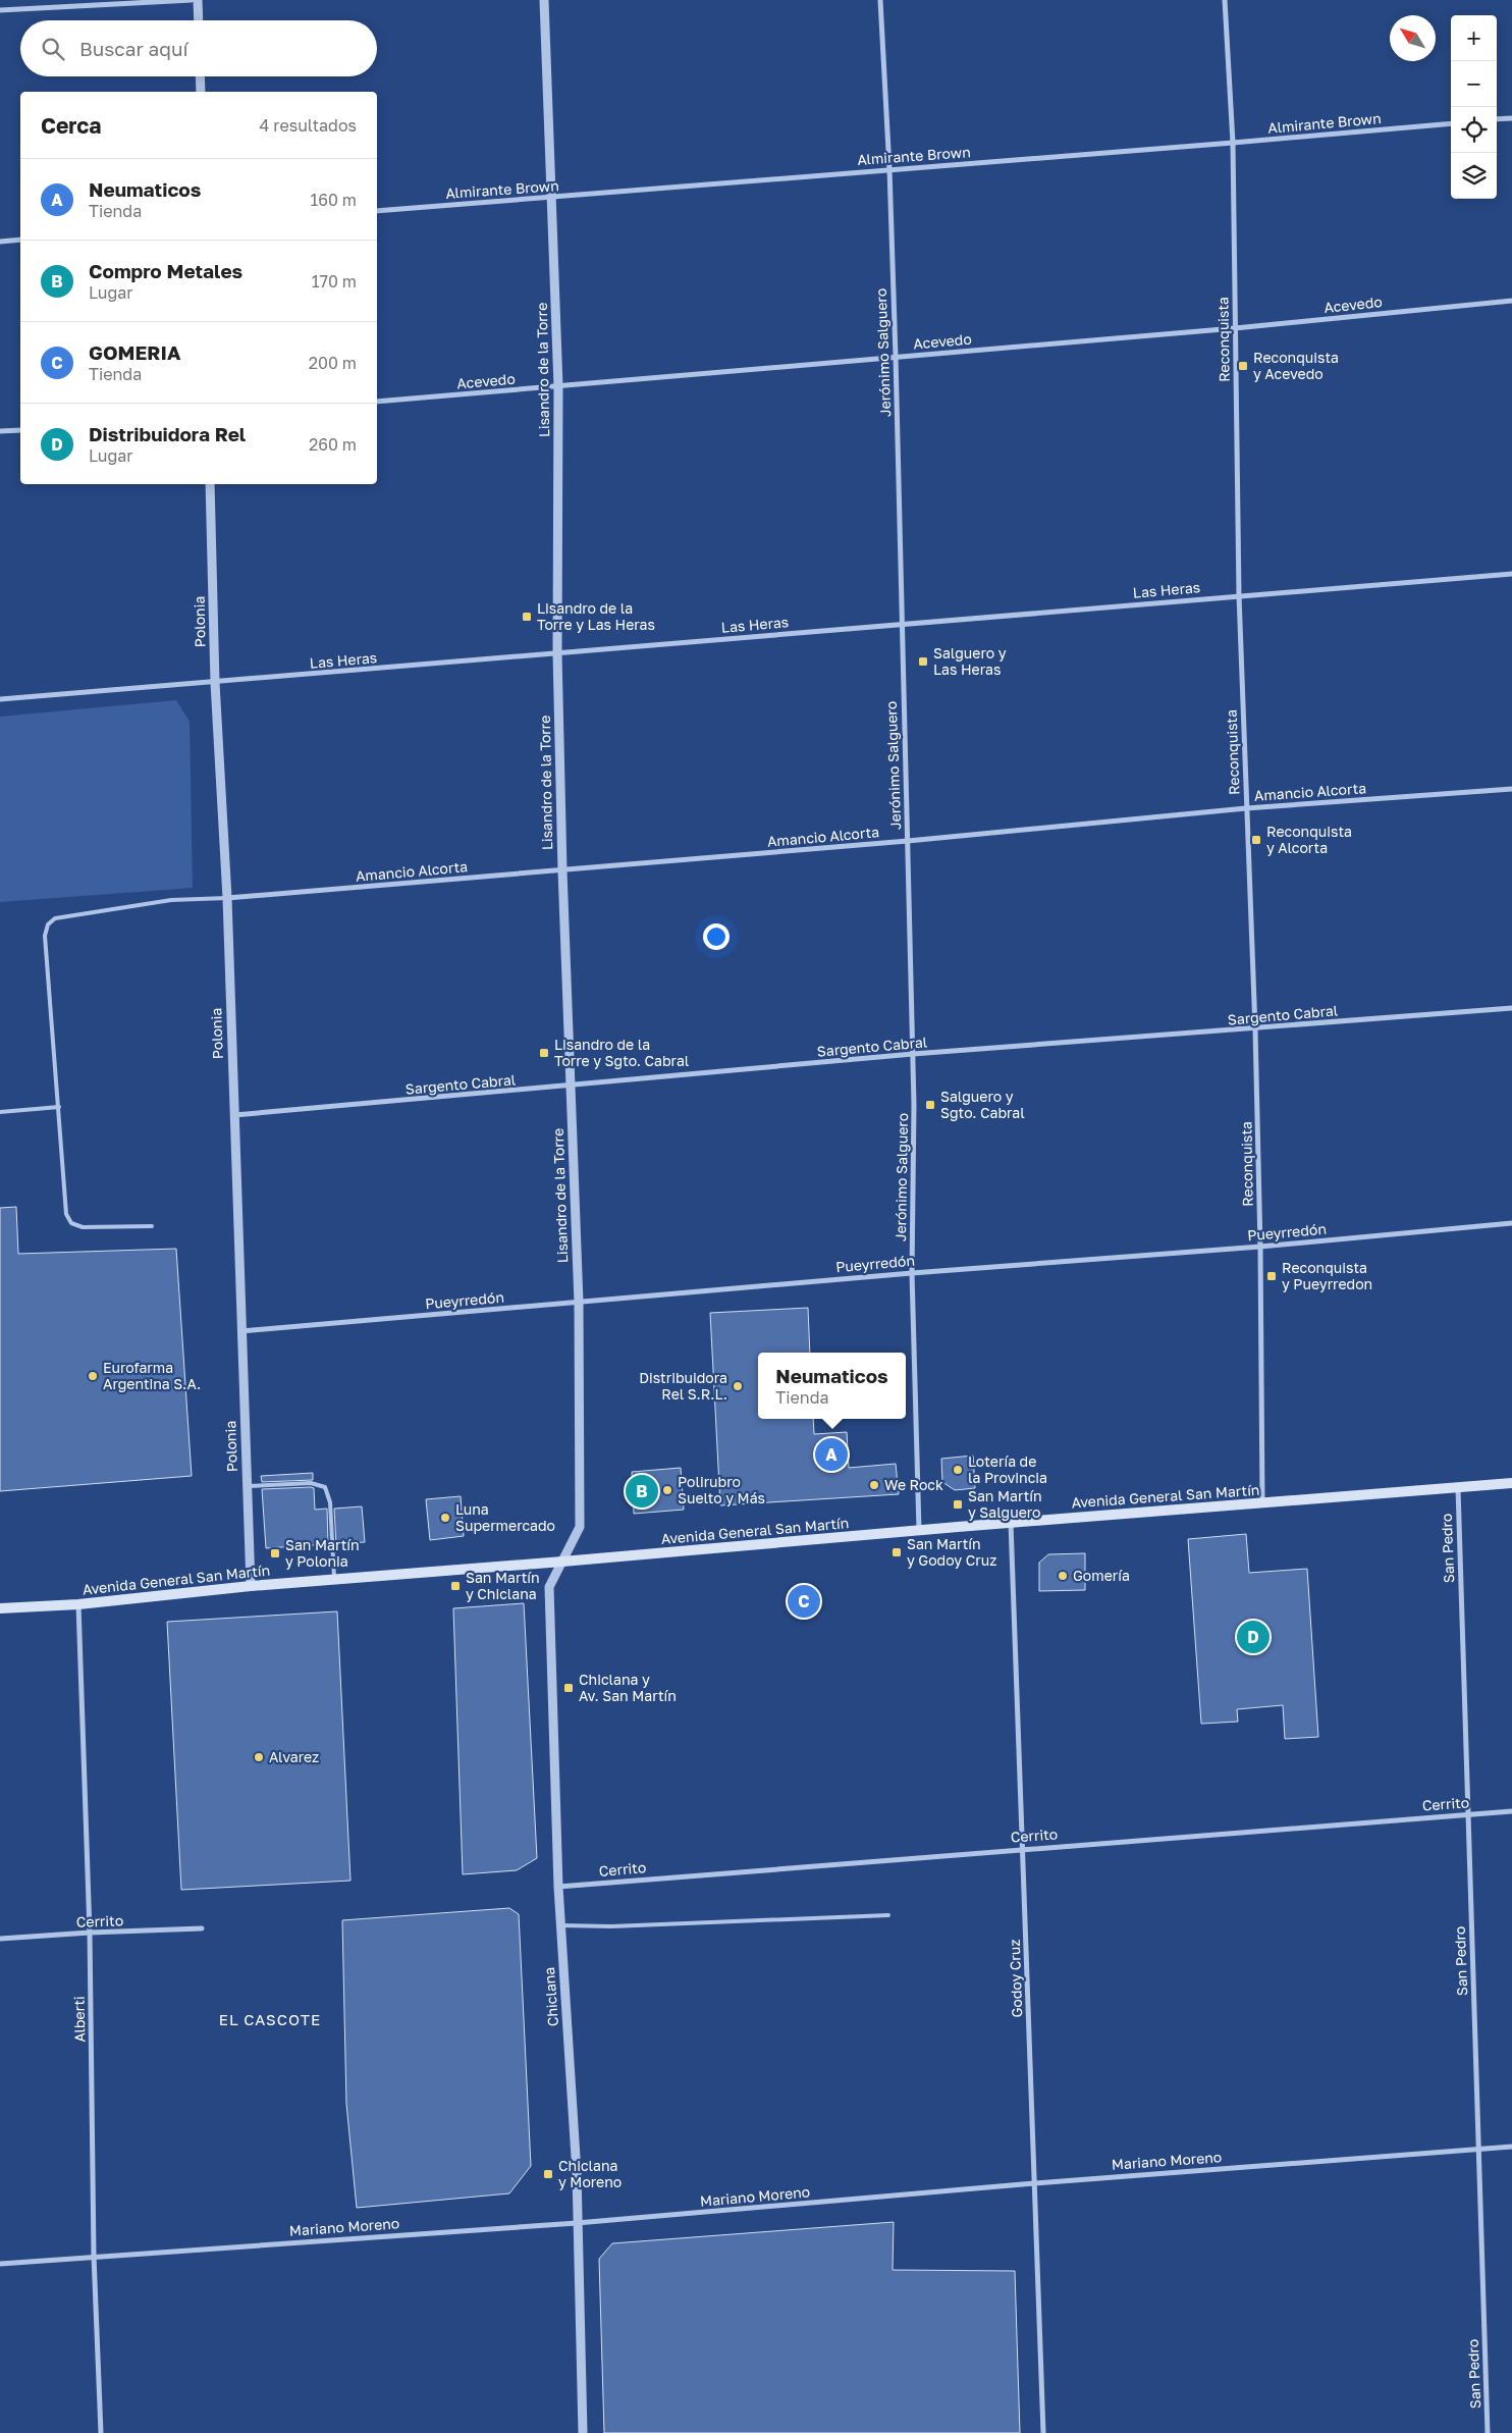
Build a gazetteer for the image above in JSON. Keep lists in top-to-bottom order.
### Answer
{
  "streets": {
    "main road": ["Avenida General San Martín"],
    "street": [
      "Almirante Brown",
      "Acevedo",
      "Reconquista",
      "Jerónimo Salguero",
      "Lisandro de la Torre",
      "Las Heras",
      "Polonia",
      "Amancio Alcorta",
      "Sargento Cabral",
      "Pueyrredón",
      "San Pedro",
      "Cerrito",
      "Godoy Cruz",
      "Chiclana",
      "Alberti",
      "Mariano Moreno"
    ]
  },
  "crossings": [
    ["Almirante Brown", "Reconquista"],
    ["Almirante Brown", "Jerónimo Salguero"],
    ["Almirante Brown", "Lisandro de la Torre"],
    ["Acevedo", "Reconquista"],
    ["Acevedo", "Jerónimo Salguero"],
    ["Acevedo", "Lisandro de la Torre"],
    ["Reconquista", "Las Heras"],
    ["Reconquista", "Amancio Alcorta"],
    ["Reconquista", "Sargento Cabral"],
    ["Reconquista", "Pueyrredón"],
    ["Reconquista", "Avenida General San Martín"],
    ["Jerónimo Salguero", "Las Heras"],
    ["Jerónimo Salguero", "Amancio Alcorta"],
    ["Jerónimo Salguero", "Sargento Cabral"],
    ["Jerónimo Salguero", "Pueyrredón"],
    ["Jerónimo Salguero", "Avenida General San Martín"],
    ["Lisandro de la Torre", "Las Heras"],
    ["Lisandro de la Torre", "Amancio Alcorta"],
    ["Lisandro de la Torre", "Sargento Cabral"],
    ["Lisandro de la Torre", "Pueyrredón"],
    ["Lisandro de la Torre", "Avenida General San Martín"],
    ["Lisandro de la Torre", "Chiclana"],
    ["Las Heras", "Polonia"],
    ["Polonia", "Amancio Alcorta"],
    ["Polonia", "Sargento Cabral"],
    ["Polonia", "Pueyrredón"],
    ["Polonia", "Avenida General San Martín"],
    ["Avenida General San Martín", "San Pedro"],
    ["Avenida General San Martín", "Godoy Cruz"],
    ["Avenida General San Martín", "Chiclana"],
    ["Avenida General San Martín", "Alberti"],
    ["San Pedro", "Cerrito"],
    ["San Pedro", "Mariano Moreno"],
    ["Cerrito", "Godoy Cruz"],
    ["Cerrito", "Chiclana"],
    ["Cerrito", "Alberti"],
    ["Godoy Cruz", "Mariano Moreno"],
    ["Chiclana", "Mariano Moreno"],
    ["Alberti", "Mariano Moreno"]
  ],
  "districts": ["EL CASCOTE"],
  "places": {
    "transit": [
      "Reconquista y Acevedo",
      "Lisandro de la Torre y Las Heras",
      "Salguero y Las Heras",
      "Reconquista y Alcorta",
      "Lisandro de la Torre y Sgto. Cabral",
      "Salguero y Sgto. Cabral",
      "Reconquista y Pueyrredon",
      "San Martín y Salguero",
      "San Martín y Godoy Cruz",
      "San Martín y Polonia",
      "San Martín y Chiclana",
      "Chiclana y Av. San Martín",
      "Chiclana y Moreno"
    ],
    "other": [
      "Eurofarma Argentina S.A.",
      "Distribuidora Rel S.R.L.",
      "Lotería de la Provincia",
      "We Rock",
      "Polirubro Suelto y Más",
      "Luna Supermercado",
      "Gomería",
      "Alvarez"
    ]
  },
  "north": "top left",
  "page": {
    "map_buttons": ["+", "−"],
    "search": "Buscar aquí",
    "heading": ["Cerca", "4 resultados"],
    "list": [
      {
        "mark": "A",
        "name": "Neumaticos",
        "note": "Tienda",
        "value": "160 m"
      },
      {
        "mark": "B",
        "name": "Compro Metales",
        "note": "Lugar",
        "value": "170 m"
      },
      {
        "mark": "C",
        "name": "GOMERIA",
        "note": "Tienda",
        "value": "200 m"
      },
      {
        "mark": "D",
        "name": "Distribuidora Rel",
        "note": "Lugar",
        "value": "260 m"
      }
    ],
    "popup": ["Neumaticos", "Tienda"],
    "pins": [
      "A",
      "B",
      "C",
      "D"
    ]
  }
}
